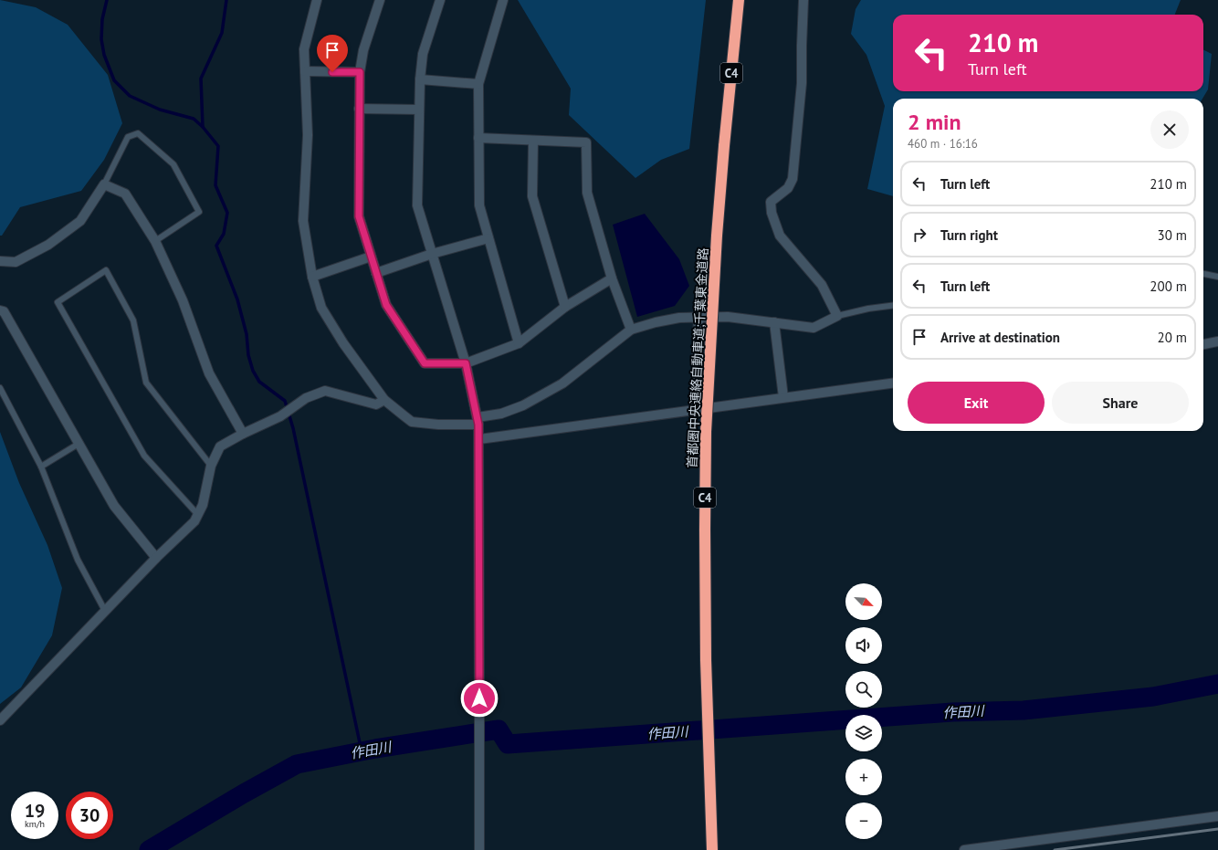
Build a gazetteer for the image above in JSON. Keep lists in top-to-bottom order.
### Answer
{
  "streets": {
    "highway": ["C4", "首都圏中央連絡自動車道;千葉東金道路"]
  },
  "water": ["作田川"],
  "north": "bottom right",
  "page": {
    "turn": ["210 m", "Turn left"],
    "heading": ["2 min", "460 m · 16:16"],
    "list": [
      {
        "name": "Turn left",
        "value": "210 m"
      },
      {
        "name": "Turn right",
        "value": "30 m"
      },
      {
        "name": "Turn left",
        "value": "200 m"
      },
      {
        "name": "Arrive at destination",
        "value": "20 m"
      }
    ],
    "buttons": ["Exit", "Share"],
    "map_buttons": ["+", "−"],
    "speed": "19 km/h",
    "limit": "30"
  }
}
